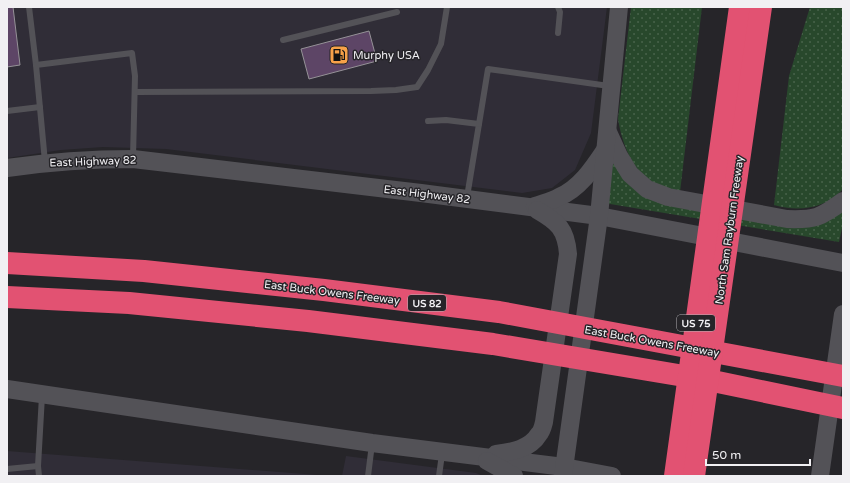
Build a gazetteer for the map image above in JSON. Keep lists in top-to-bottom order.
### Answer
{
  "streets": {
    "highway": [
      "North Sam Rayburn Freeway",
      "East Buck Owens Freeway",
      "US 82",
      "US 75"
    ],
    "main road": ["East Highway 82"]
  },
  "places": {
    "fuel station": ["Murphy USA"]
  },
  "scale_bar": "50 m"
}
